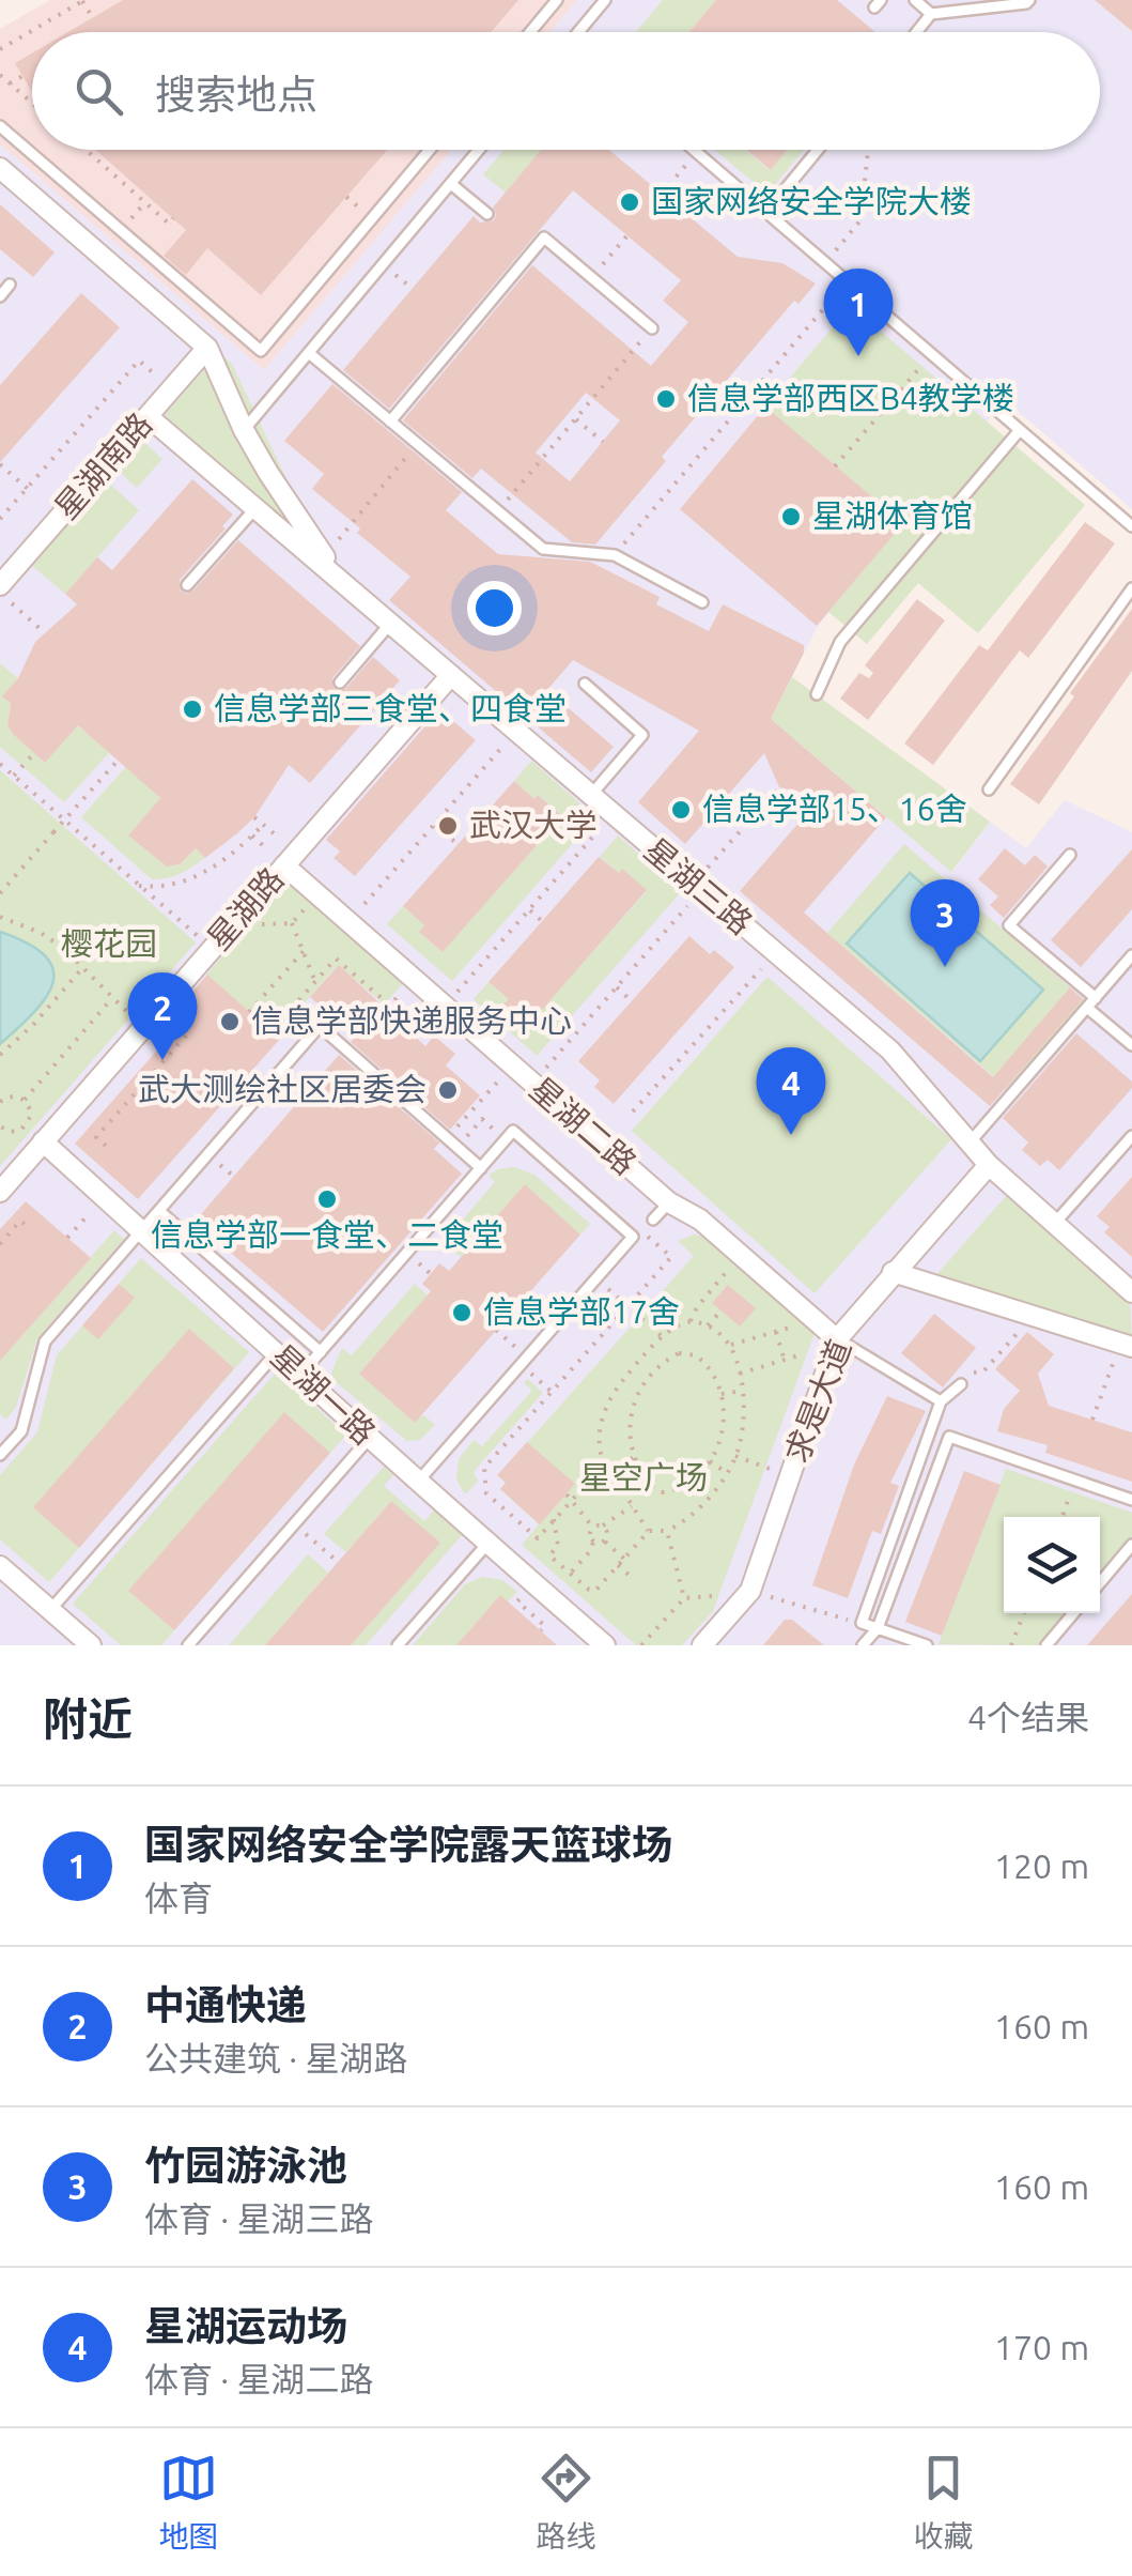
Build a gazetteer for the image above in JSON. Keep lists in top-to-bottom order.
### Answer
{
  "streets": {
    "street": [
      "星湖南路",
      "星湖三路",
      "星湖路",
      "星湖二路",
      "星湖一路",
      "求是大道"
    ]
  },
  "crossings": [
    ["星湖南路", "星湖三路"],
    ["星湖三路", "星湖路"],
    ["星湖三路", "求是大道"],
    ["星湖路", "星湖二路"],
    ["星湖路", "星湖一路"],
    ["星湖二路", "求是大道"]
  ],
  "parks": ["樱花园", "星空广场"],
  "places": [
    "国家网络安全学院大楼",
    "信息学部西区B4教学楼",
    "星湖体育馆",
    "信息学部三食堂、四食堂",
    "信息学部15、16舍",
    "武汉大学",
    "信息学部快递服务中心",
    "武大测绘社区居委会",
    "信息学部一食堂、二食堂",
    "信息学部17舍"
  ],
  "page": {
    "search": "搜索地点",
    "pins": [
      "1",
      "3",
      "2",
      "4"
    ],
    "heading": ["附近", "4个结果"],
    "list": [
      {
        "mark": "1",
        "name": "国家网络安全学院露天篮球场",
        "note": "体育",
        "value": "120 m"
      },
      {
        "mark": "2",
        "name": "中通快递",
        "note": "公共建筑 · 星湖路",
        "value": "160 m"
      },
      {
        "mark": "3",
        "name": "竹园游泳池",
        "note": "体育 · 星湖三路",
        "value": "160 m"
      },
      {
        "mark": "4",
        "name": "星湖运动场",
        "note": "体育 · 星湖二路",
        "value": "170 m"
      }
    ],
    "nav": ["地图", "路线", "收藏"]
  }
}
